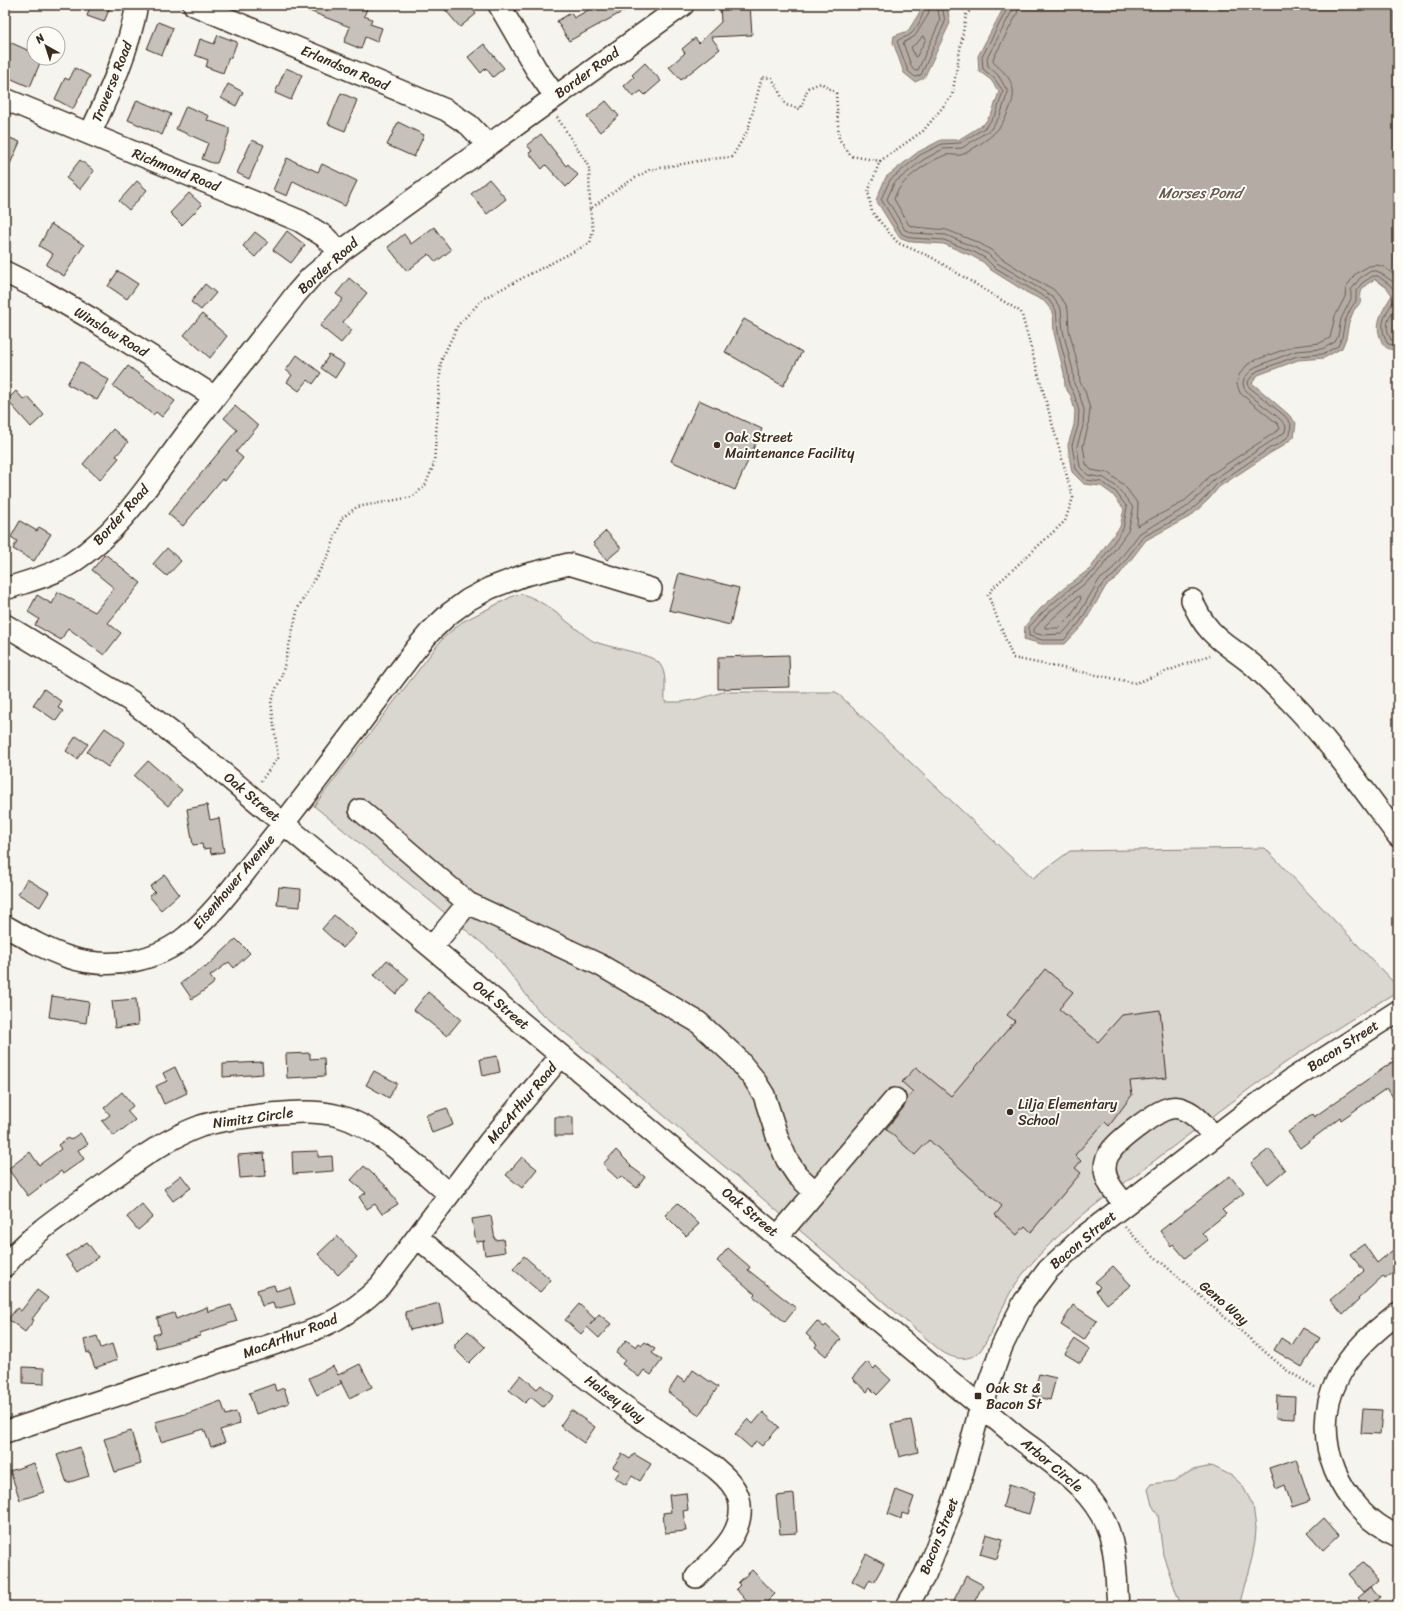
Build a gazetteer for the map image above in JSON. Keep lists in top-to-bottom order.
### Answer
{
  "streets": {
    "street": [
      "Erlandson Road",
      "Border Road",
      "Traverse Road",
      "Richmond Road",
      "Winslow Road",
      "Oak Street",
      "Eisenhower Avenue",
      "Bacon Street",
      "MacArthur Road",
      "Nimitz Circle",
      "Halsey Way",
      "Arbor Circle"
    ],
    "path": ["Geno Way"]
  },
  "crossings": [
    ["Erlandson Road", "Border Road"],
    ["Border Road", "Richmond Road"],
    ["Border Road", "Winslow Road"],
    ["Traverse Road", "Richmond Road"],
    ["Oak Street", "Eisenhower Avenue"],
    ["Oak Street", "Bacon Street"],
    ["Oak Street", "MacArthur Road"],
    ["Oak Street", "Arbor Circle"],
    ["Bacon Street", "Geno Way"],
    ["Bacon Street", "Arbor Circle"],
    ["MacArthur Road", "Nimitz Circle"],
    ["MacArthur Road", "Halsey Way"]
  ],
  "water": ["Morses Pond"],
  "places": {
    "other": ["Oak Street Maintenance Facility", "Lilja Elementary School"],
    "transit": ["Oak St & Bacon St"]
  },
  "north": "top left"
}
